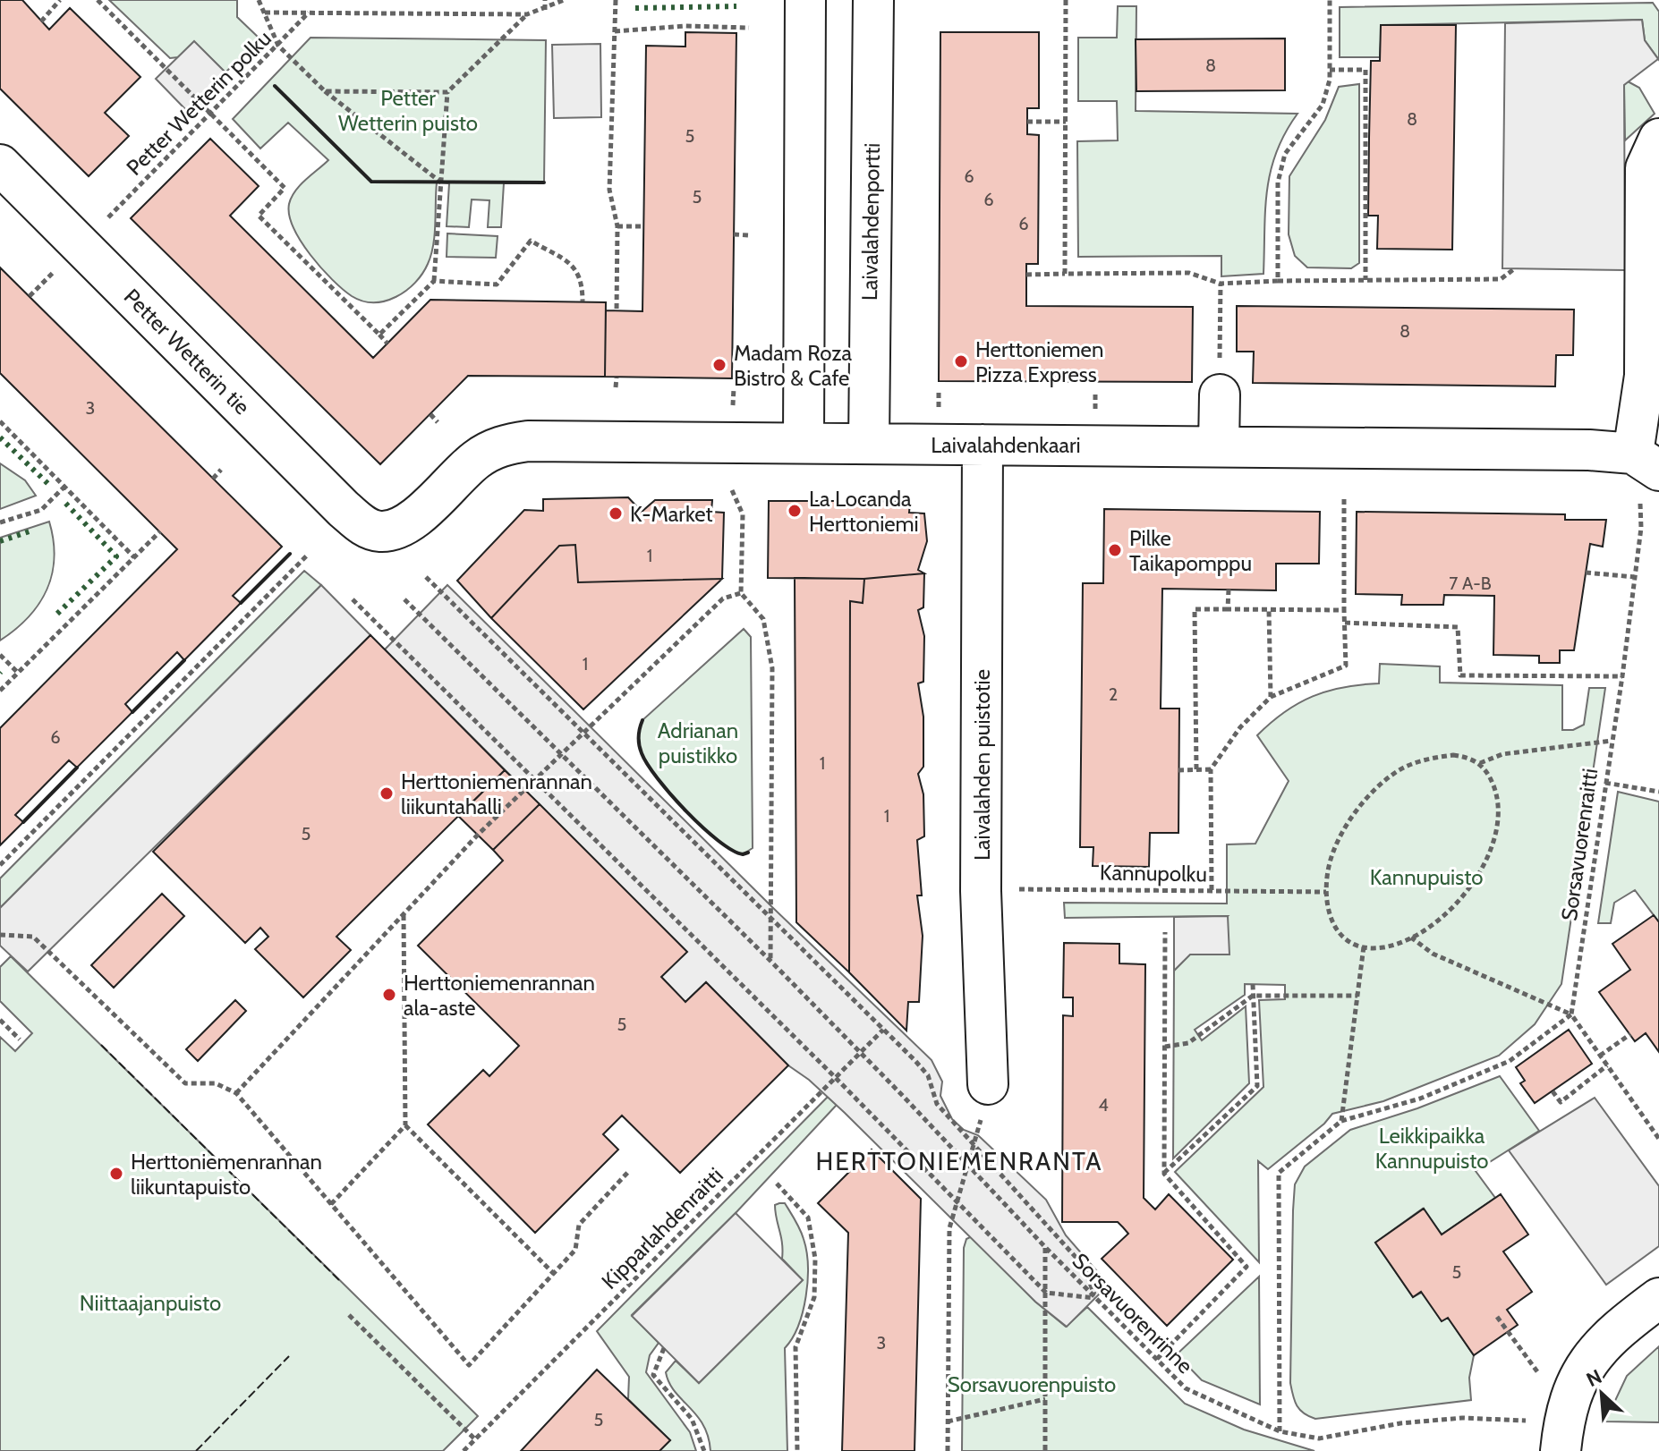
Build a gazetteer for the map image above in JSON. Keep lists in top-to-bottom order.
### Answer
{
  "streets": {
    "street": [
      "Laivalahdenportti",
      "Petter Wetterin tie",
      "Laivalahdenkaari",
      "Laivalahden puistotie"
    ],
    "path": [
      "Petter Wetterin polku",
      "Sorsavuorenraitti",
      "Kannupolku",
      "Kipparlahdenraitti",
      "Sorsavuorenrinne"
    ]
  },
  "crossings": [
    ["Laivalahdenportti", "Laivalahdenkaari"],
    ["Petter Wetterin tie", "Laivalahdenkaari"],
    ["Laivalahdenkaari", "Laivalahden puistotie"],
    ["Laivalahden puistotie", "Kannupolku"],
    ["Kipparlahdenraitti", "Sorsavuorenrinne"]
  ],
  "districts": ["HERTTONIEMENRANTA"],
  "parks": [
    "Petter Wetterin puisto",
    "Adrianan puistikko",
    "Kannupuisto",
    "Leikkipaikka Kannupuisto",
    "Niittaajanpuisto",
    "Sorsavuorenpuisto"
  ],
  "places": [
    "Herttoniemen Pizza Express",
    "Madam Roza Bistro & Cafe",
    "La Locanda Herttoniemi",
    "K-Market",
    "Pilke Taikapomppu",
    "Herttoniemenrannan liikuntahalli",
    "Herttoniemenrannan ala-aste",
    "Herttoniemenrannan liikuntapuisto"
  ],
  "house_numbers": [
    "8",
    "8",
    "5",
    "6",
    "5",
    "6",
    "6",
    "8",
    "3",
    "1",
    "7 A-B",
    "1",
    "2",
    "6",
    "1",
    "1",
    "5",
    "5",
    "4",
    "5",
    "3",
    "5"
  ],
  "north": "top left"
}
